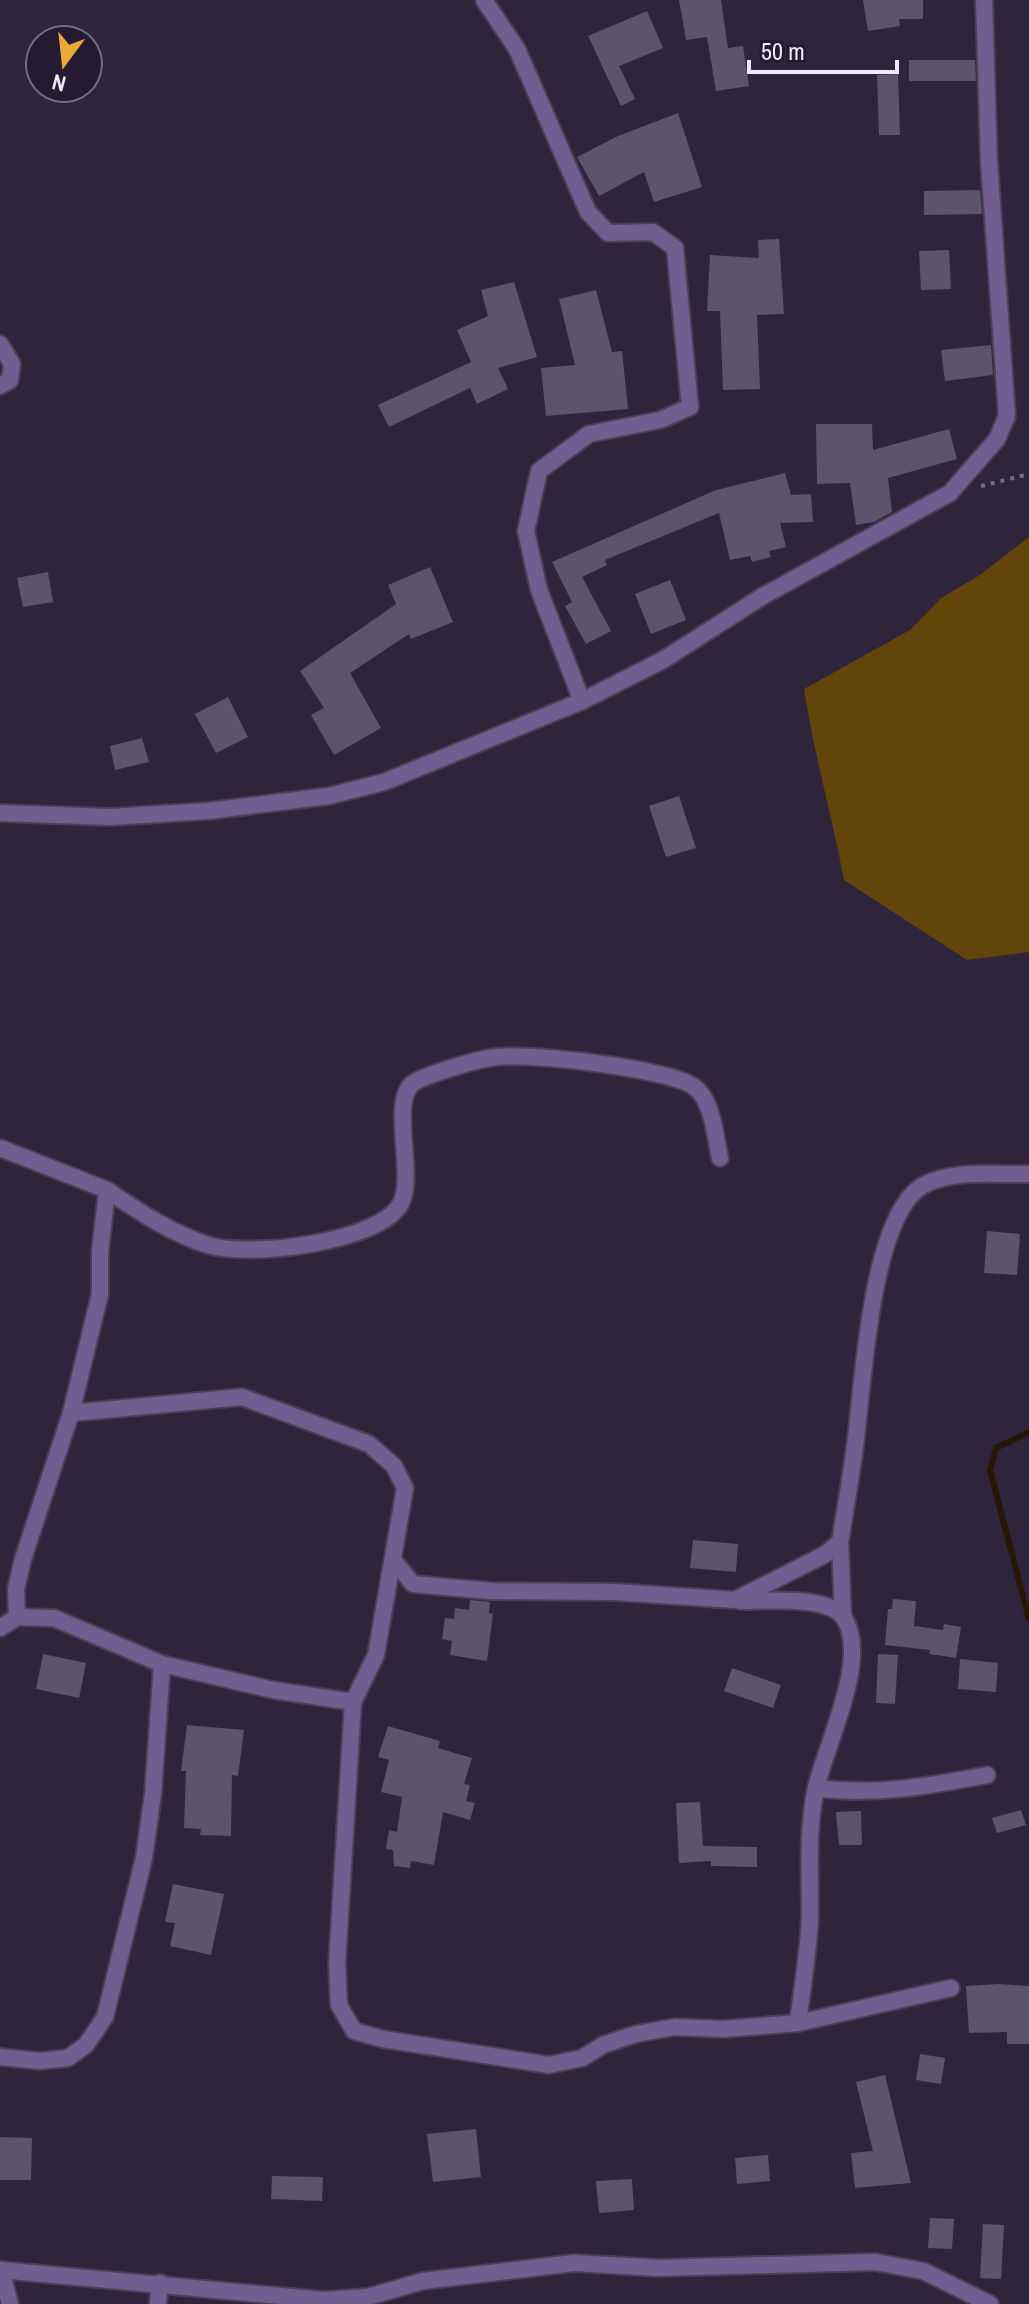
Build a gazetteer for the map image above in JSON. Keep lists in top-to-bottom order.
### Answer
{
  "scale_bar": "50 m",
  "north": "bottom"
}
